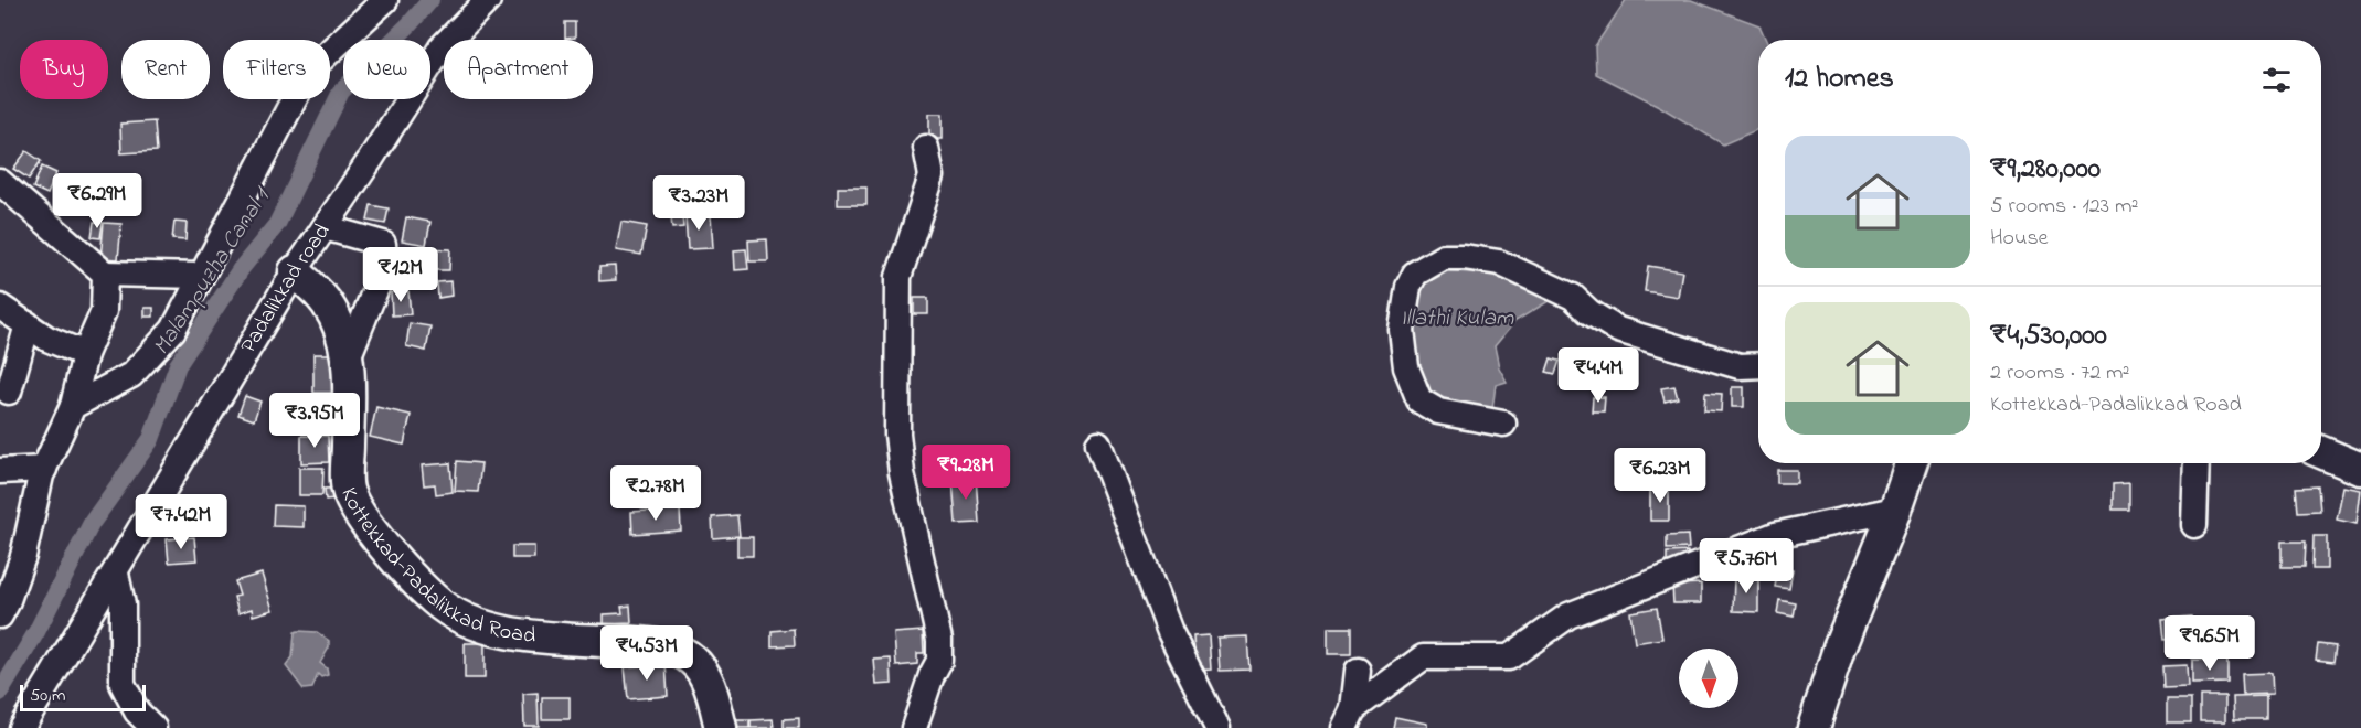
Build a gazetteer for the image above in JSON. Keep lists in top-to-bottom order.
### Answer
{
  "streets": {
    "main road": ["Kottekkad-Padalikkad Road"],
    "street": ["Padalikkad road"]
  },
  "crossings": [
    ["Padalikkad road", "Kottekkad-Padalikkad Road"]
  ],
  "water": ["Malampuzha Canal 1", "Illathi Kulam"],
  "scale_bar": "50 m",
  "north": "bottom",
  "page": {
    "chip": [
      "Buy",
      "Rent",
      "Filters",
      "New",
      "Apartment"
    ],
    "heading": "12 homes",
    "list": [
      {
        "name": "₹9,280,000",
        "note": "5 rooms · 123 m² · House"
      },
      {
        "name": "₹4,530,000",
        "note": "2 rooms · 72 m² · Kottekkad-Padalikkad Road"
      }
    ],
    "price": [
      "₹6.29M",
      "₹3.23M",
      "₹12M",
      "₹4.4M",
      "₹3.95M",
      "₹9.28M",
      "₹6.23M",
      "₹2.78M",
      "₹7.42M",
      "₹5.76M",
      "₹9.65M",
      "₹4.53M"
    ],
    "scale": "50 m"
  }
}
